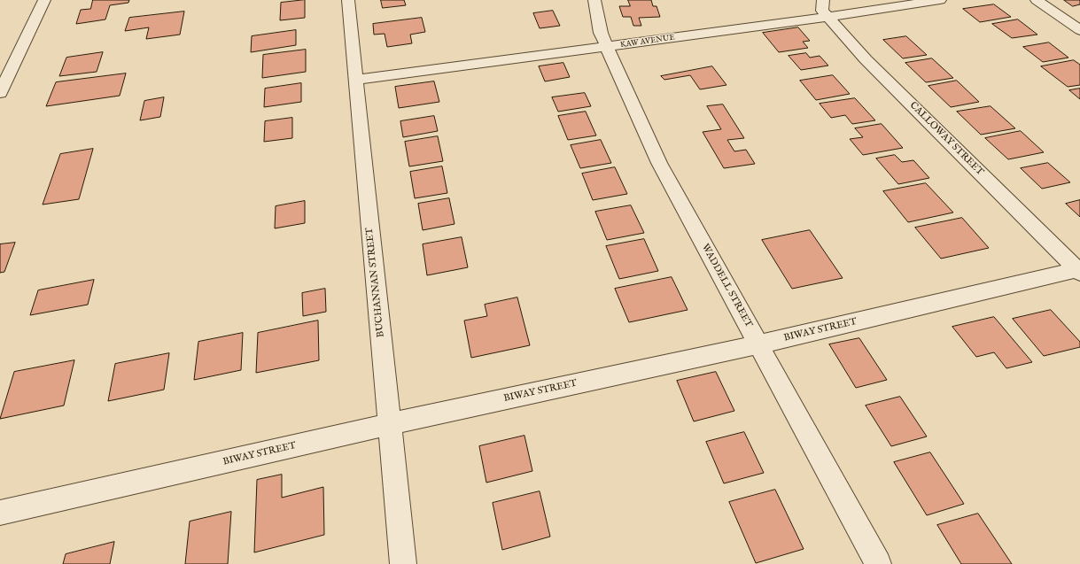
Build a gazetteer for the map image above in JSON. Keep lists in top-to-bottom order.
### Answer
{
  "streets": {
    "street": [
      "KAW AVENUE",
      "CALLOWAY STREET",
      "BUCHANNAN STREET",
      "WADDELL STREET",
      "BIWAY STREET"
    ]
  },
  "crossings": [
    ["KAW AVENUE", "CALLOWAY STREET"],
    ["KAW AVENUE", "BUCHANNAN STREET"],
    ["KAW AVENUE", "WADDELL STREET"],
    ["CALLOWAY STREET", "BIWAY STREET"],
    ["BUCHANNAN STREET", "BIWAY STREET"],
    ["WADDELL STREET", "BIWAY STREET"]
  ]
}
